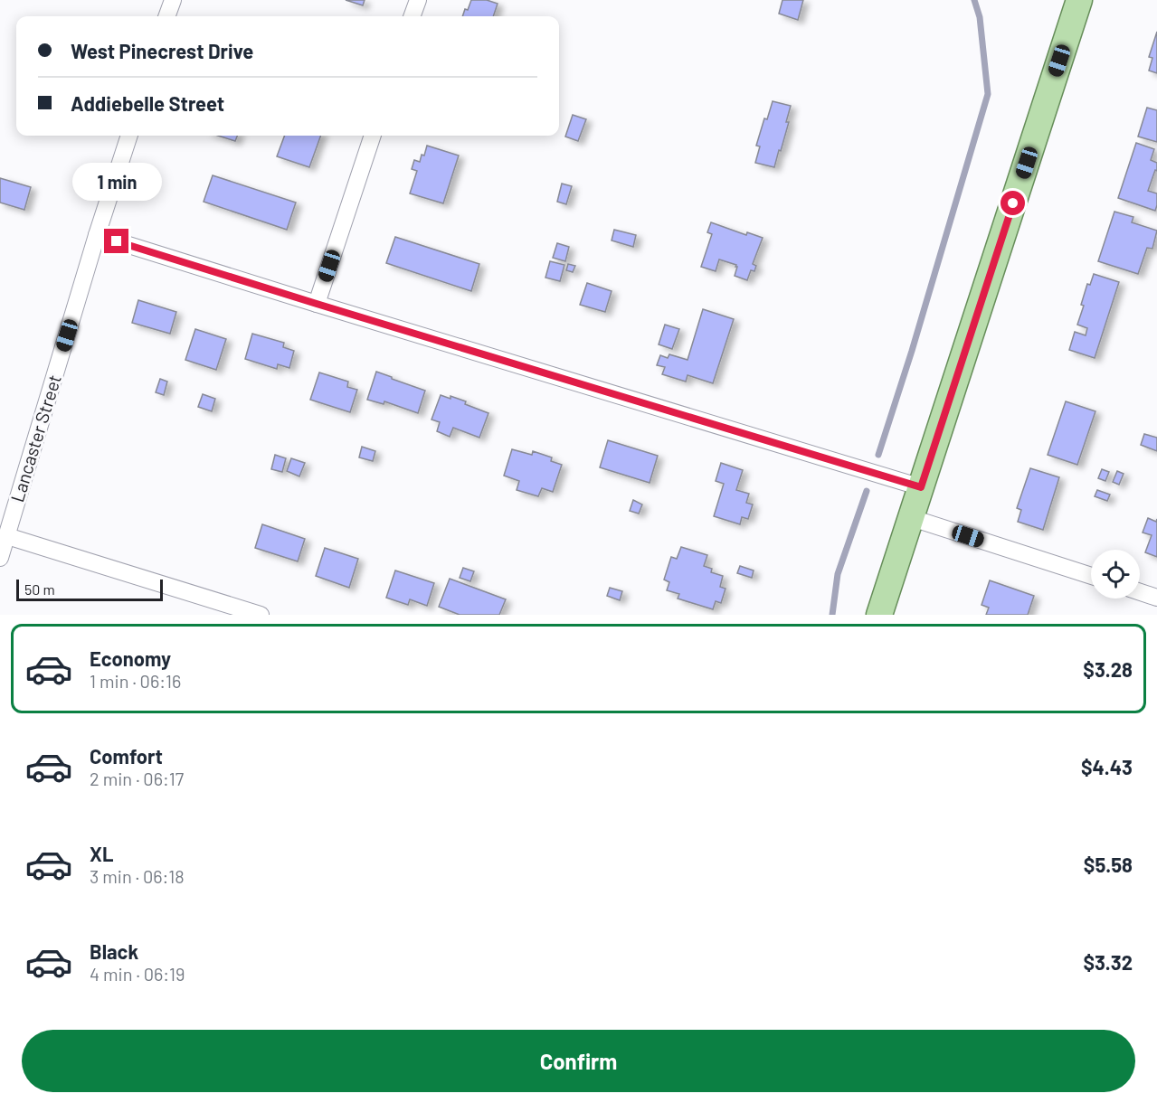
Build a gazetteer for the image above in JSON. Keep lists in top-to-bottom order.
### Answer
{
  "streets": {
    "street": ["Lancaster Street"]
  },
  "scale_bar": "50 m",
  "page": {
    "banner": ["West Pinecrest Drive", "Addiebelle Street"],
    "bubble": "1 min",
    "scale": "50 m",
    "list": [
      {
        "name": "Economy",
        "note": "1 min · 06:16",
        "value": "$3.28"
      },
      {
        "name": "Comfort",
        "note": "2 min · 06:17",
        "value": "$4.43"
      },
      {
        "name": "XL",
        "note": "3 min · 06:18",
        "value": "$5.58"
      },
      {
        "name": "Black",
        "note": "4 min · 06:19",
        "value": "$3.32"
      }
    ],
    "buttons": "Confirm"
  }
}
